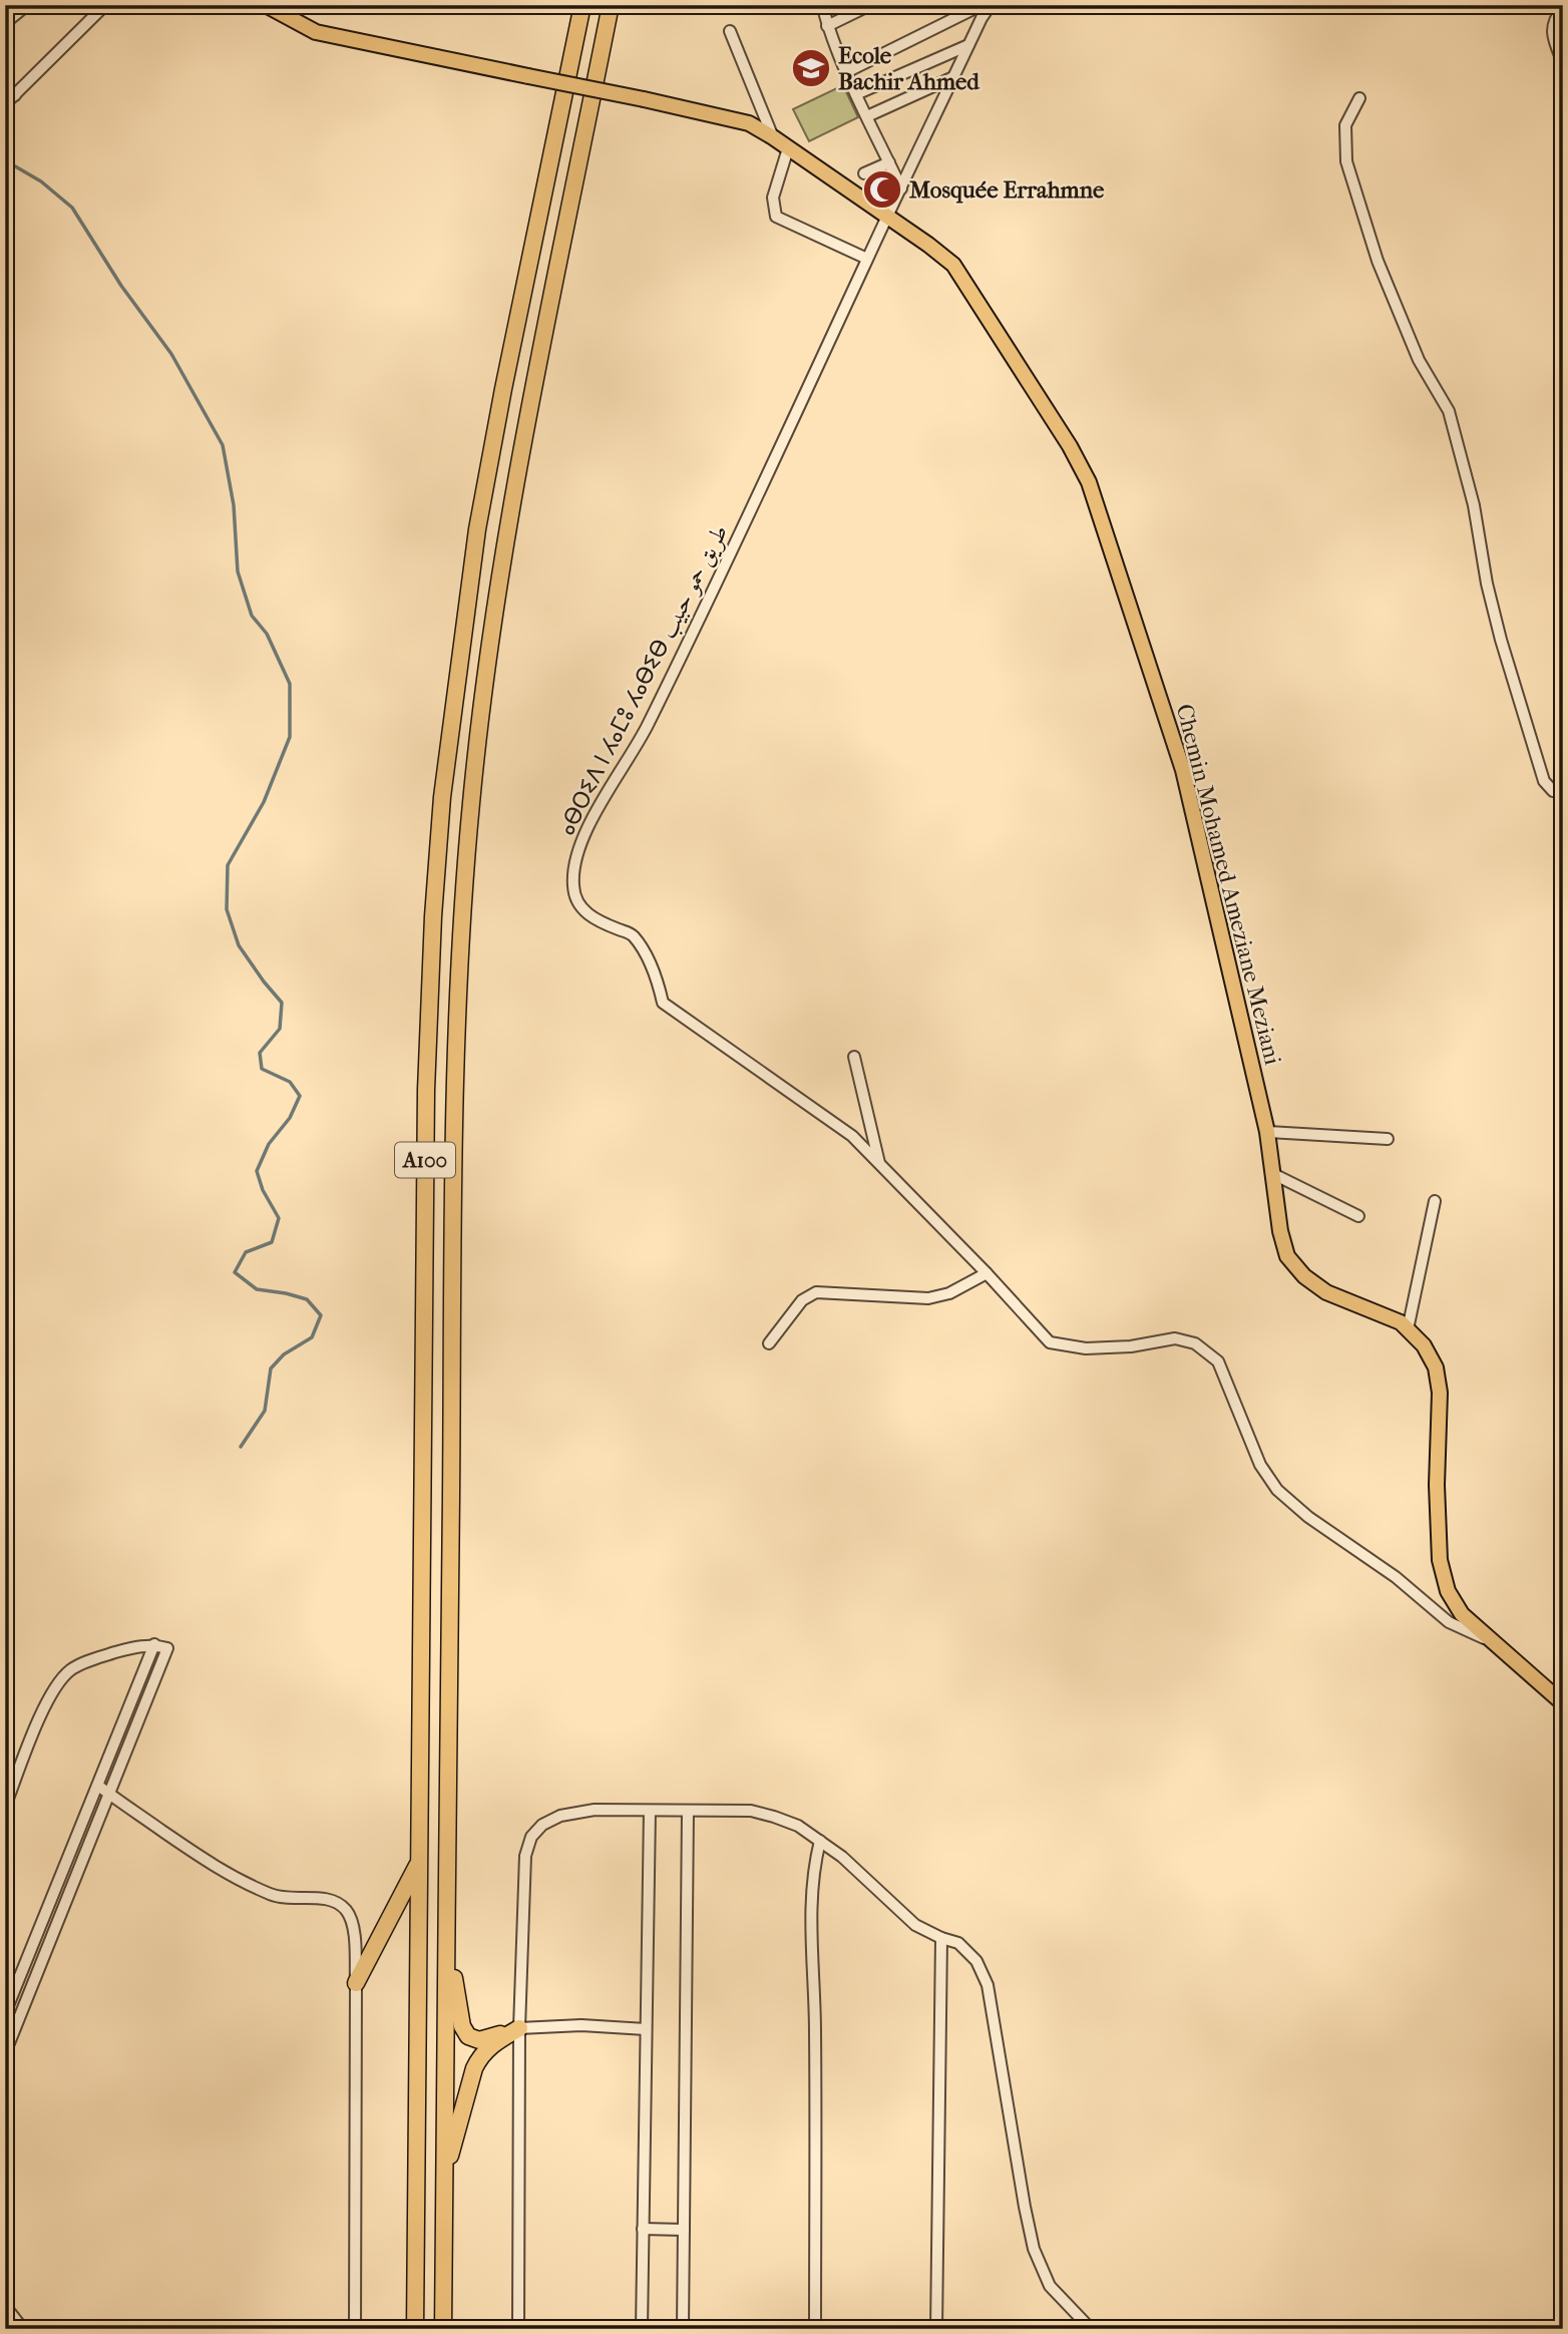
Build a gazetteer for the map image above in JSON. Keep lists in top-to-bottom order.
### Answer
{
  "streets": {
    "highway": ["A100"],
    "main road": ["Chemin Mohamed Ameziane Meziani"],
    "street": ["ⴰⴱⵔⵉⴷ ⵏ ⵃⴰⵎⵓ ⵃⴰⴱⵉⴱ طريق حمو حبيب"]
  },
  "crossings": [
    ["ⴰⴱⵔⵉⴷ ⵏ ⵃⴰⵎⵓ ⵃⴰⴱⵉⴱ طريق حمو حبيب", "Chemin Mohamed Ameziane Meziani"]
  ],
  "places": {
    "school or university": ["Ecole Bachir Ahmed"],
    "mosque": ["Mosquée Errahmne"]
  }
}
